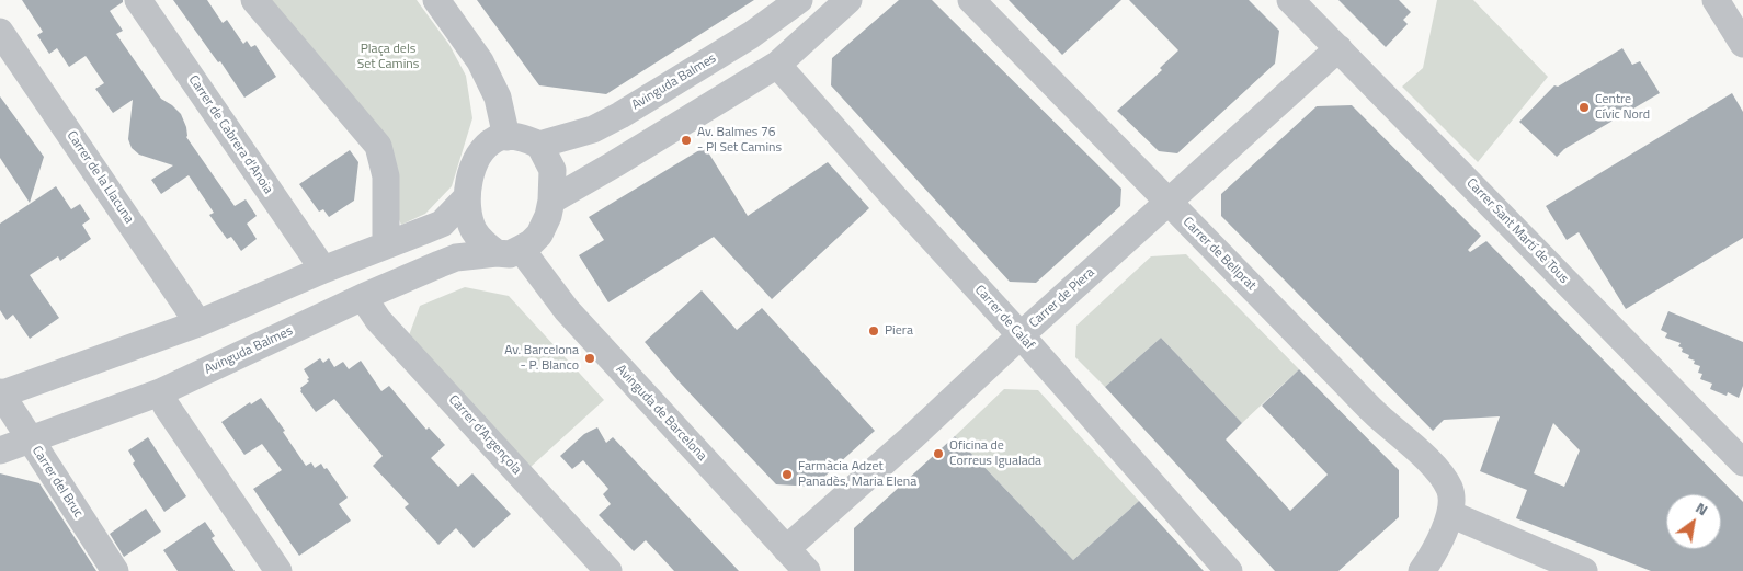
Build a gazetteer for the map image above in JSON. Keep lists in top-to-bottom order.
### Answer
{
  "streets": {
    "street": [
      "Avinguda Balmes",
      "Carrer de Cabrera d'Anoia",
      "Carrer de la Llacuna",
      "Carrer Sant Martí de Tous",
      "Carrer de Bellprat",
      "Carrer de Piera",
      "Carrer de Calaf",
      "Avinguda de Barcelona",
      "Carrer d'Argençola",
      "Carrer del Bruc"
    ]
  },
  "crossings": [
    ["Avinguda Balmes", "Avinguda de Barcelona"],
    ["Avinguda Balmes", "Carrer d'Argençola"],
    ["Avinguda Balmes", "Carrer del Bruc"],
    ["Carrer Sant Martí de Tous", "Carrer de Piera"],
    ["Carrer de Bellprat", "Carrer de Piera"],
    ["Carrer de Piera", "Carrer de Calaf"],
    ["Carrer de Piera", "Avinguda de Barcelona"]
  ],
  "parks": ["Plaça dels Set Camins"],
  "places": [
    "Centre Cívic Nord",
    "Av. Balmes 76 - Pl Set Camins",
    "Piera",
    "Av. Barcelona - P. Blanco",
    "Oficina de Correus Igualada",
    "Farmàcia Adzet Panadès, Maria Elena"
  ],
  "north": "top right"
}
